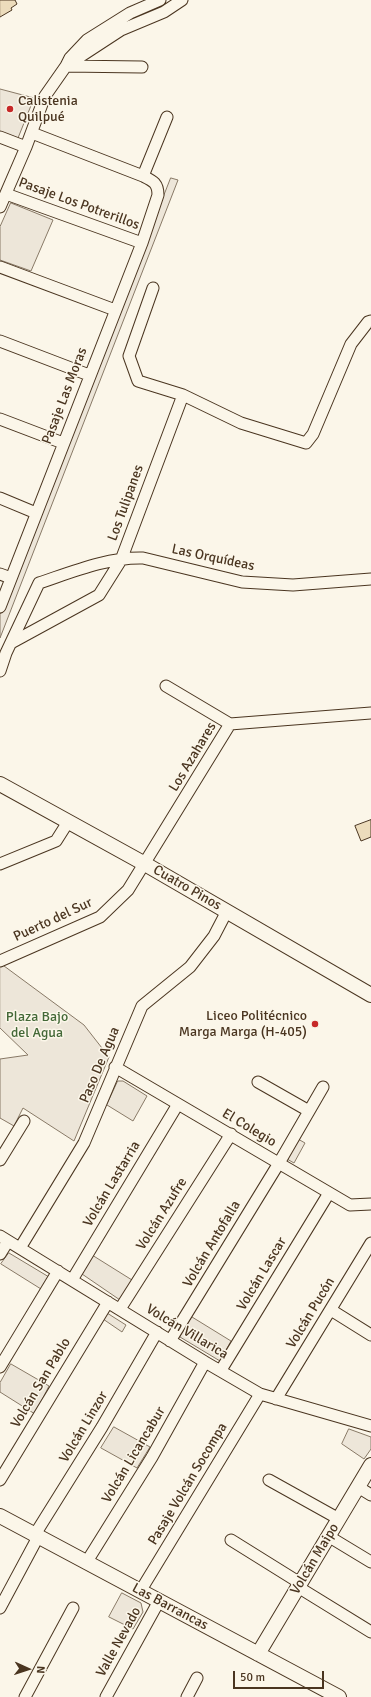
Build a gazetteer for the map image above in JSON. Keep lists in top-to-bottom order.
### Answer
{
  "streets": {
    "street": [
      "Pasaje Los Potrerillos",
      "Pasaje Las Moras",
      "Los Tulipanes",
      "Las Orquídeas",
      "Los Azahares",
      "Cuatro Pinos",
      "Puerto del Sur",
      "Paso De Agua",
      "El Colegio",
      "Volcán Lastarria",
      "Volcán Azufre",
      "Volcán Antofalla",
      "Volcán Lascar",
      "Volcán Pucón",
      "Volcán Villarica",
      "Volcán San Pablo",
      "Volcán Linzor",
      "Volcán Licancabur",
      "Pasaje Volcán Socompa",
      "Volcán Maipo",
      "Las Barrancas",
      "Valle Nevado"
    ]
  },
  "crossings": [
    ["Pasaje Los Potrerillos", "Pasaje Las Moras"],
    ["Los Tulipanes", "Las Orquídeas"],
    ["Los Azahares", "Cuatro Pinos"],
    ["Los Azahares", "Puerto del Sur"],
    ["Cuatro Pinos", "Puerto del Sur"],
    ["Cuatro Pinos", "Paso De Agua"],
    ["Paso De Agua", "El Colegio"],
    ["Paso De Agua", "Volcán Villarica"],
    ["El Colegio", "Volcán Lastarria"],
    ["El Colegio", "Volcán Azufre"],
    ["El Colegio", "Volcán Antofalla"],
    ["El Colegio", "Volcán Lascar"],
    ["Volcán Lastarria", "Volcán Villarica"],
    ["Volcán Azufre", "Volcán Villarica"],
    ["Volcán Antofalla", "Volcán Villarica"],
    ["Volcán Lascar", "Volcán Villarica"],
    ["Volcán Pucón", "Volcán Villarica"],
    ["Volcán Villarica", "Volcán San Pablo"],
    ["Volcán Villarica", "Volcán Linzor"],
    ["Volcán Villarica", "Volcán Licancabur"],
    ["Volcán Villarica", "Pasaje Volcán Socompa"],
    ["Volcán Linzor", "Las Barrancas"],
    ["Volcán Licancabur", "Las Barrancas"],
    ["Pasaje Volcán Socompa", "Las Barrancas"],
    ["Volcán Maipo", "Las Barrancas"],
    ["Las Barrancas", "Valle Nevado"]
  ],
  "parks": ["Plaza Bajo del Agua"],
  "places": ["Calistenia Quilpué", "Liceo Politécnico Marga Marga (H-405)"],
  "scale_bar": "50 m",
  "north": "right"
}
